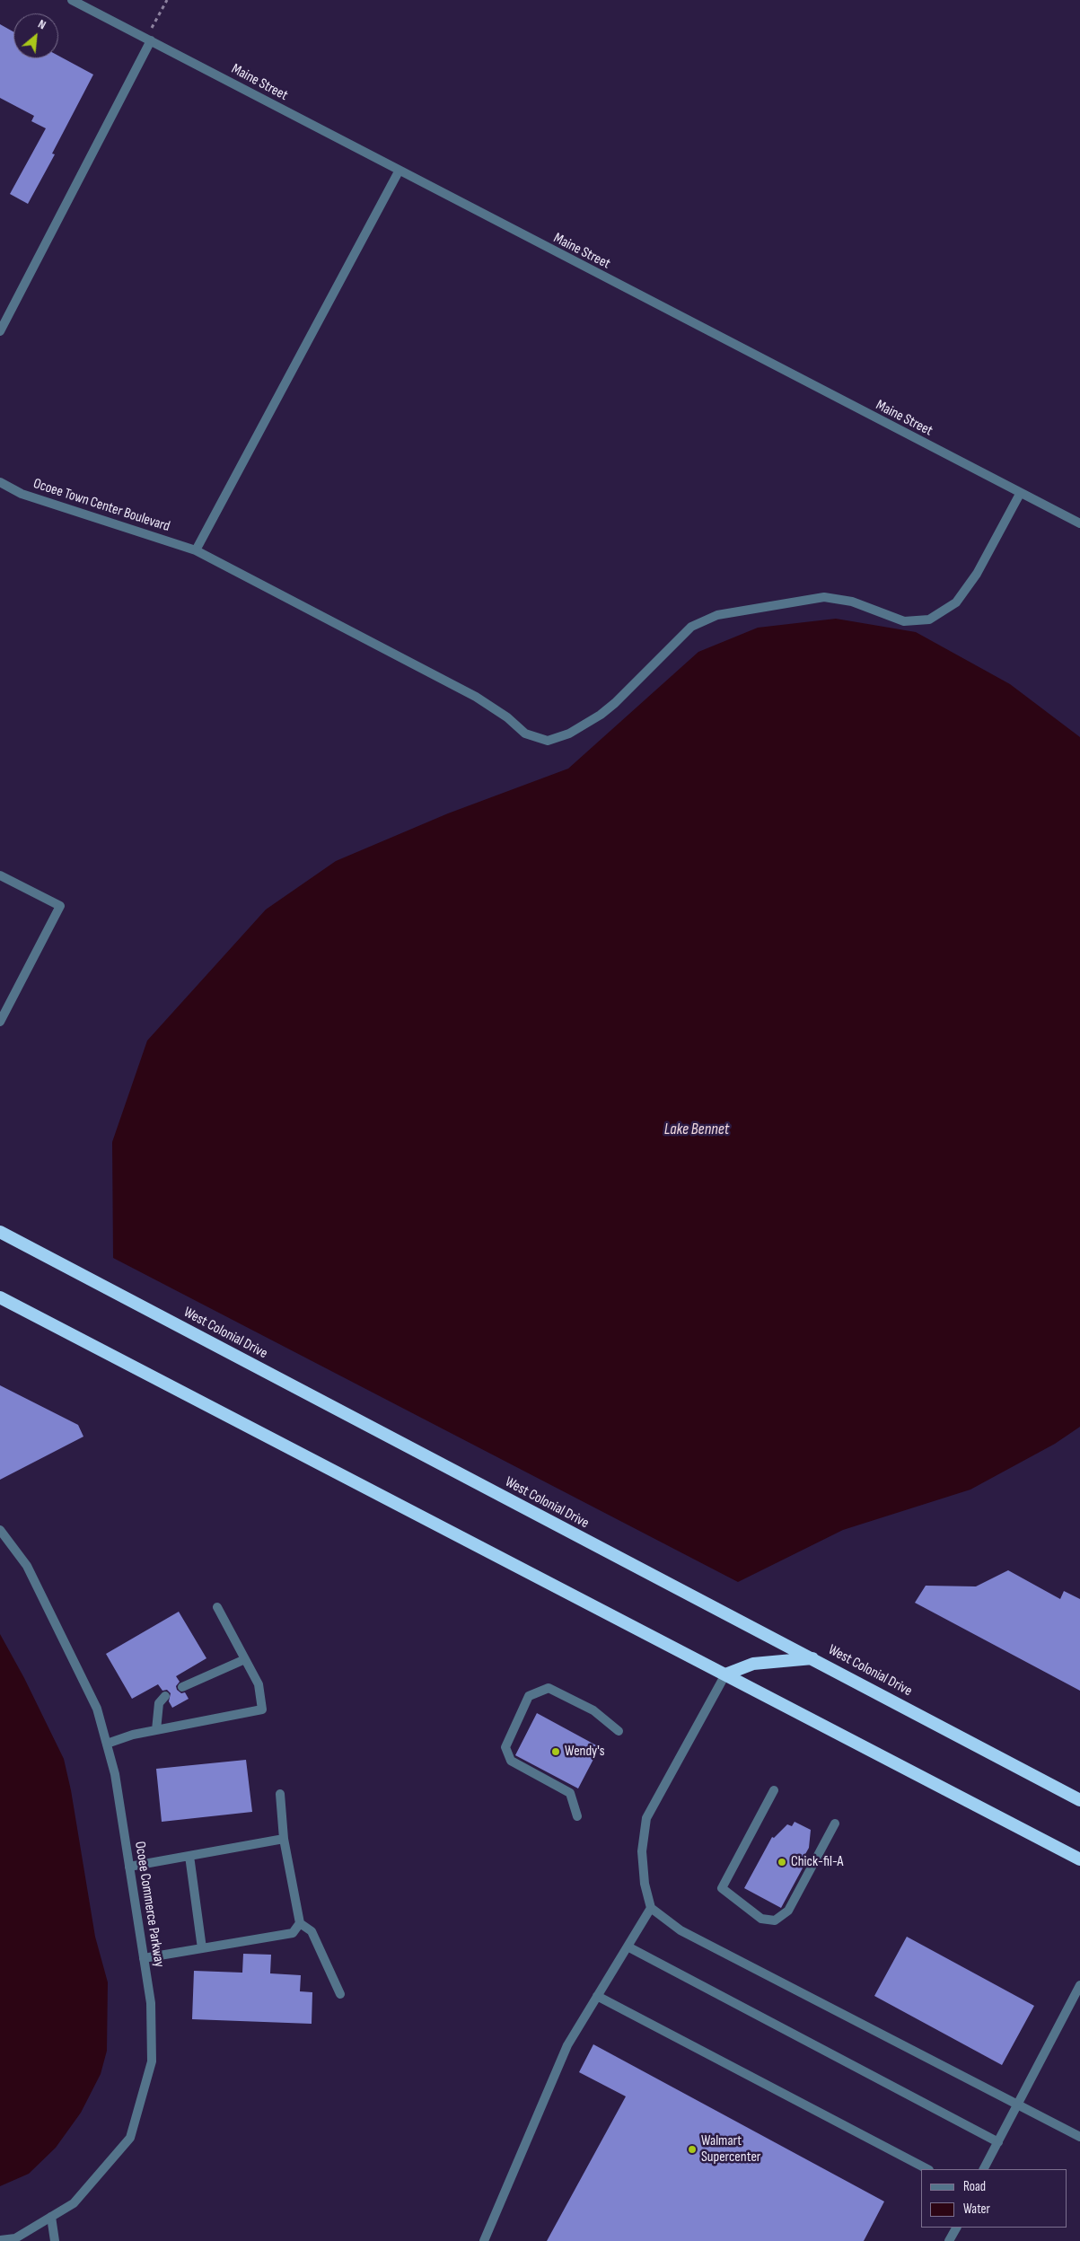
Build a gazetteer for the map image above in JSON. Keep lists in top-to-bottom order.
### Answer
{
  "streets": {
    "highway": ["West Colonial Drive"],
    "street": ["Maine Street", "Ocoee Town Center Boulevard", "Ocoee Commerce Parkway"]
  },
  "crossings": [
    ["Maine Street", "Ocoee Town Center Boulevard"]
  ],
  "water": ["Lake Bennet"],
  "places": ["Wendy's", "Chick-fil-A", "Walmart Supercenter"],
  "legend": ["Road", "Water"],
  "north": "top right"
}
